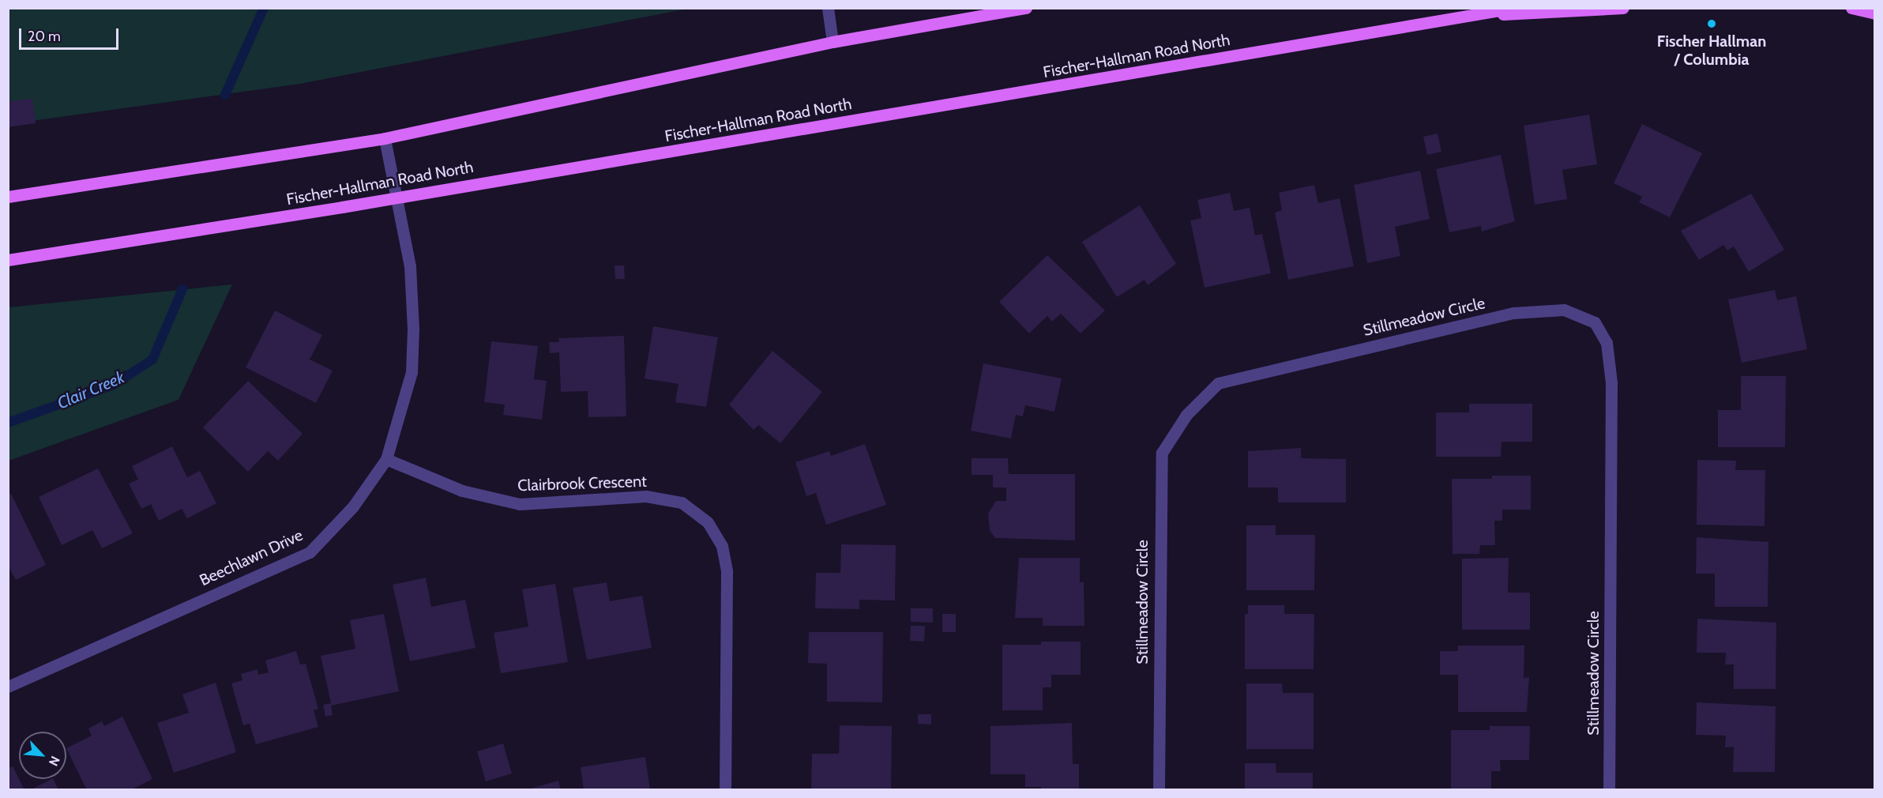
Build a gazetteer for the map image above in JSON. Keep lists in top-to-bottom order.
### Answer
{
  "streets": {
    "main road": ["Fischer-Hallman Road North"],
    "street": ["Stillmeadow Circle", "Clairbrook Crescent", "Beechlawn Drive"]
  },
  "crossings": [
    ["Fischer-Hallman Road North", "Beechlawn Drive"],
    ["Clairbrook Crescent", "Beechlawn Drive"]
  ],
  "water": ["Clair Creek"],
  "places": ["Fischer Hallman / Columbia"],
  "scale_bar": "20 m",
  "north": "bottom right"
}
